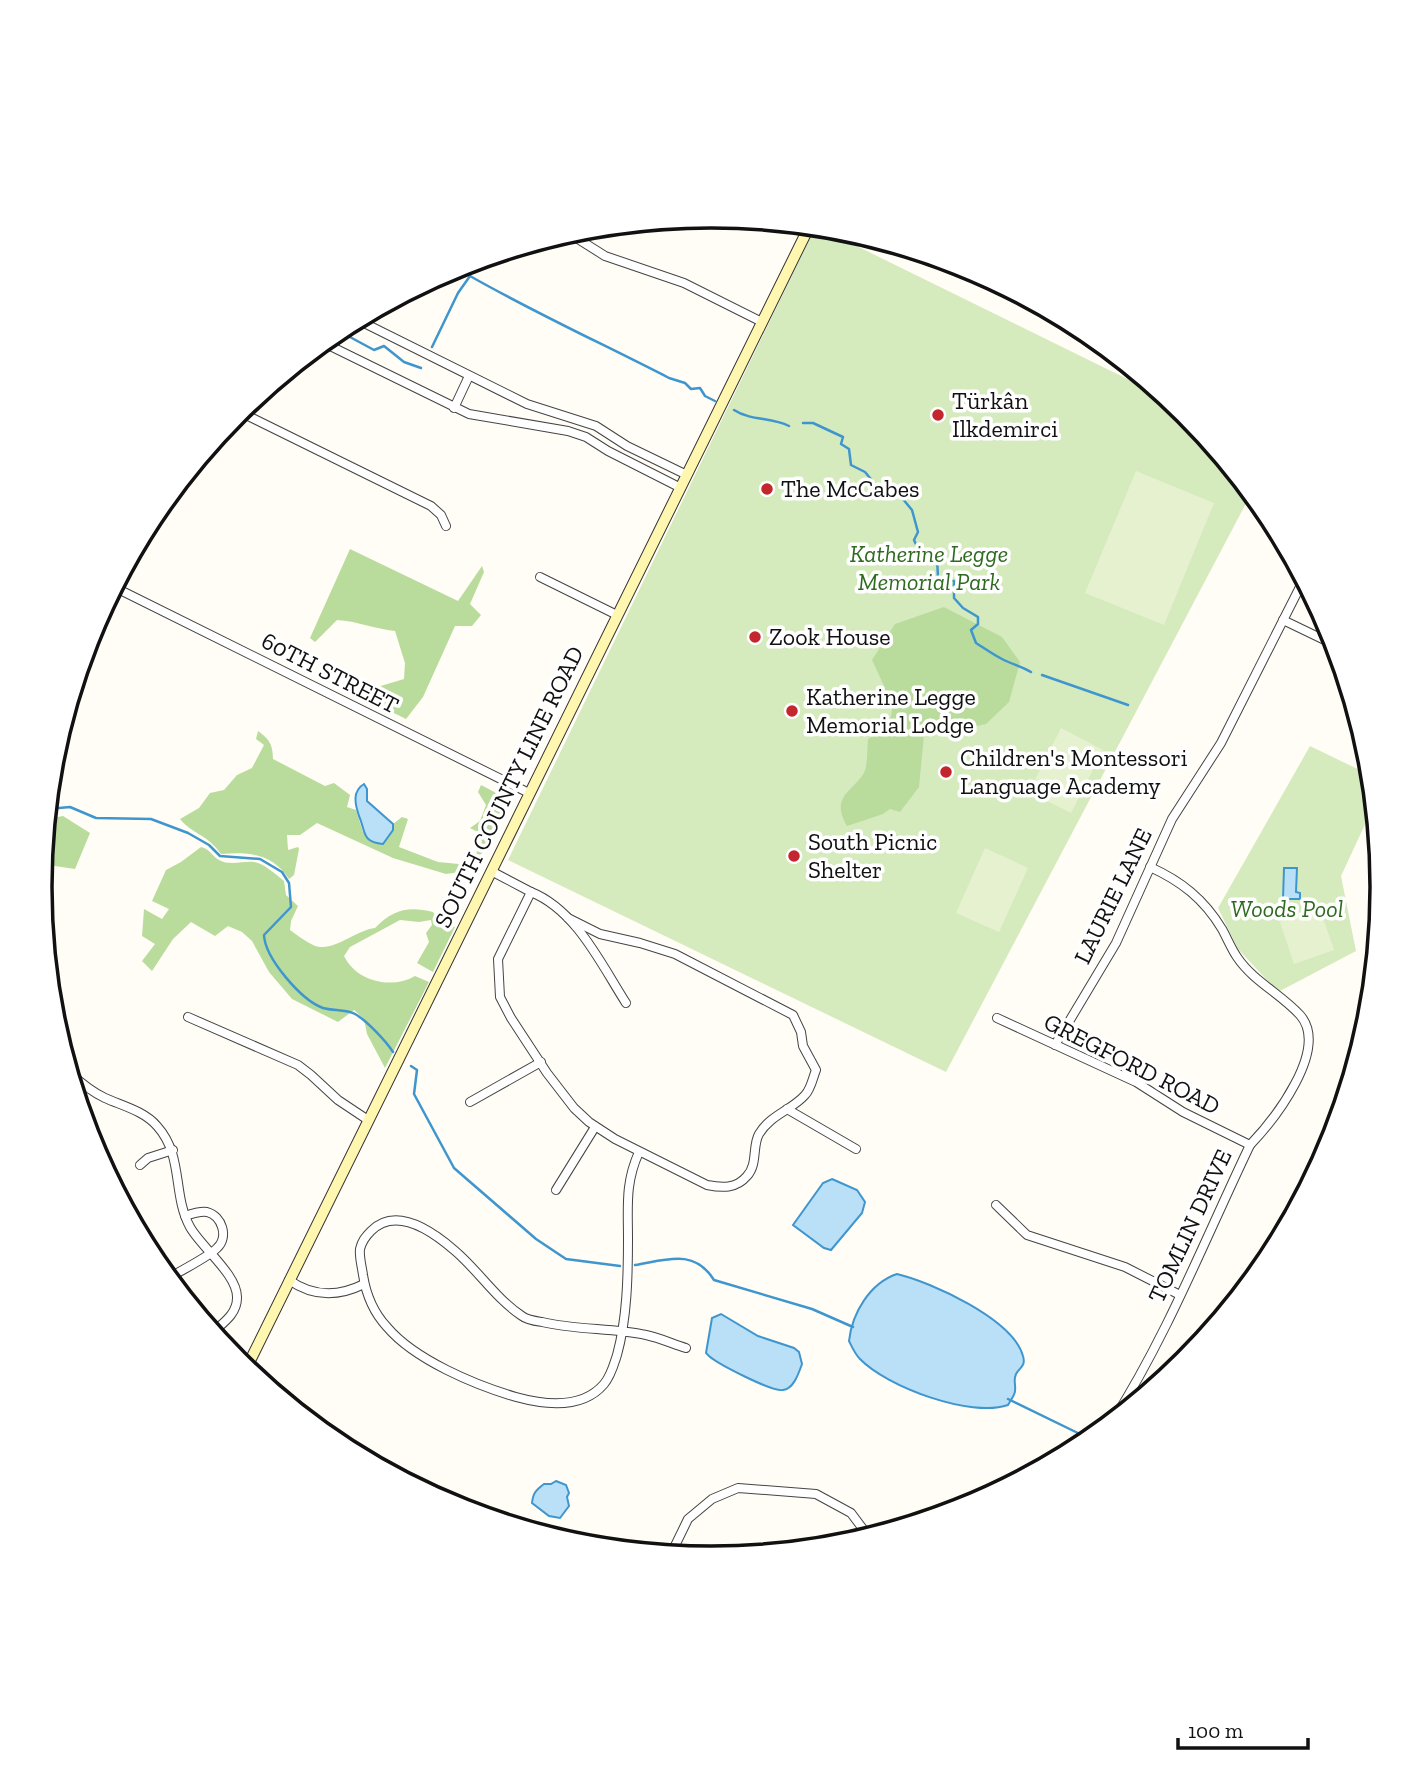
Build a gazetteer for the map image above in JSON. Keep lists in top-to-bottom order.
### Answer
{
  "streets": {
    "main road": ["SOUTH COUNTY LINE ROAD"],
    "street": [
      "60TH STREET",
      "LAURIE LANE",
      "GREGFORD ROAD",
      "TOMLIN DRIVE"
    ]
  },
  "crossings": [
    ["60TH STREET", "SOUTH COUNTY LINE ROAD"],
    ["LAURIE LANE", "GREGFORD ROAD"],
    ["LAURIE LANE", "TOMLIN DRIVE"],
    ["GREGFORD ROAD", "TOMLIN DRIVE"]
  ],
  "parks": ["Katherine Legge Memorial Park", "Woods Pool"],
  "places": [
    "Türkân Ilkdemirci",
    "The McCabes",
    "Zook House",
    "Katherine Legge Memorial Lodge",
    "Children's Montessori Language Academy",
    "South Picnic Shelter"
  ],
  "scale_bar": "100 m"
}
